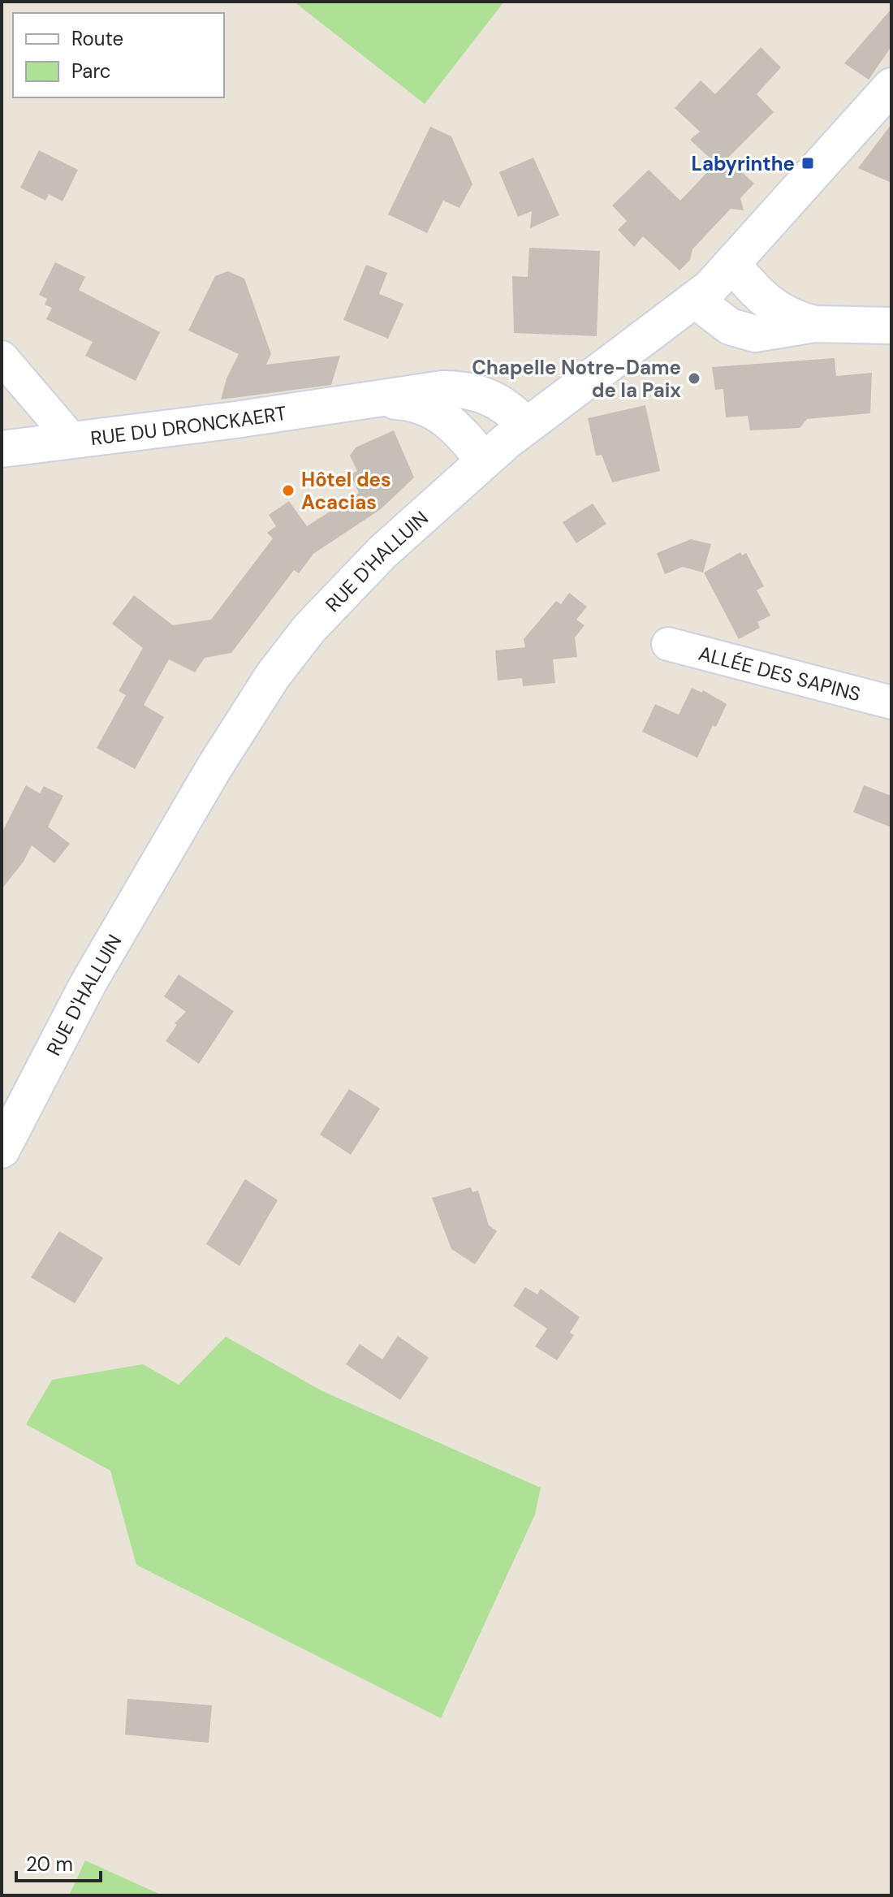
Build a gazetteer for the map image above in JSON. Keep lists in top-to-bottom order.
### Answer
{
  "streets": {
    "main road": ["RUE DU DRONCKAERT", "RUE D'HALLUIN"],
    "street": ["ALLÉE DES SAPINS"]
  },
  "crossings": [
    ["RUE DU DRONCKAERT", "RUE D'HALLUIN"]
  ],
  "places": {
    "transit": ["Labyrinthe"],
    "other": ["Chapelle Notre-Dame de la Paix", "Hôtel des Acacias"]
  },
  "legend": ["Route", "Parc"],
  "scale_bar": "20 m"
}
